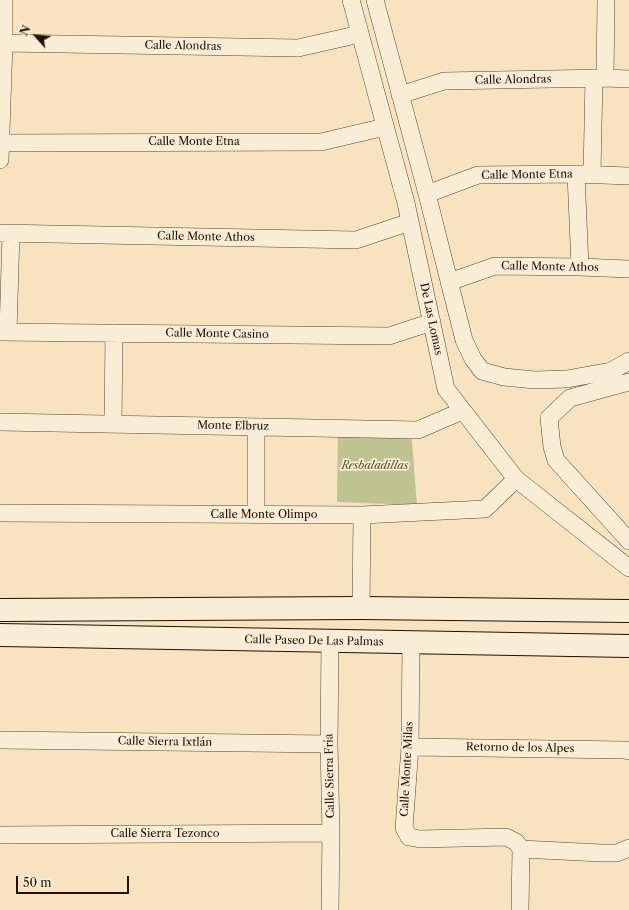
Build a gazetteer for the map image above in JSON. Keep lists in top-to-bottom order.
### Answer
{
  "streets": {
    "street": [
      "Calle Alondras",
      "Calle Monte Etna",
      "Calle Monte Athos",
      "De Las Lomas",
      "Calle Monte Casino",
      "Monte Elbruz",
      "Calle Monte Olimpo",
      "Calle Paseo De Las Palmas",
      "Calle Sierra Ixtlán",
      "Retorno de los Alpes",
      "Calle Monte Milas",
      "Calle Sierra Fría",
      "Calle Sierra Tezonco"
    ]
  },
  "crossings": [
    ["Calle Alondras", "De Las Lomas"],
    ["Calle Monte Etna", "De Las Lomas"],
    ["Calle Monte Athos", "De Las Lomas"],
    ["De Las Lomas", "Calle Monte Casino"],
    ["De Las Lomas", "Monte Elbruz"],
    ["De Las Lomas", "Calle Monte Olimpo"],
    ["Calle Paseo De Las Palmas", "Calle Monte Milas"],
    ["Calle Paseo De Las Palmas", "Calle Sierra Fría"],
    ["Calle Sierra Ixtlán", "Calle Sierra Fría"],
    ["Retorno de los Alpes", "Calle Monte Milas"],
    ["Calle Sierra Fría", "Calle Sierra Tezonco"]
  ],
  "parks": ["Resbaladillas"],
  "scale_bar": "50 m",
  "north": "top left"
}
